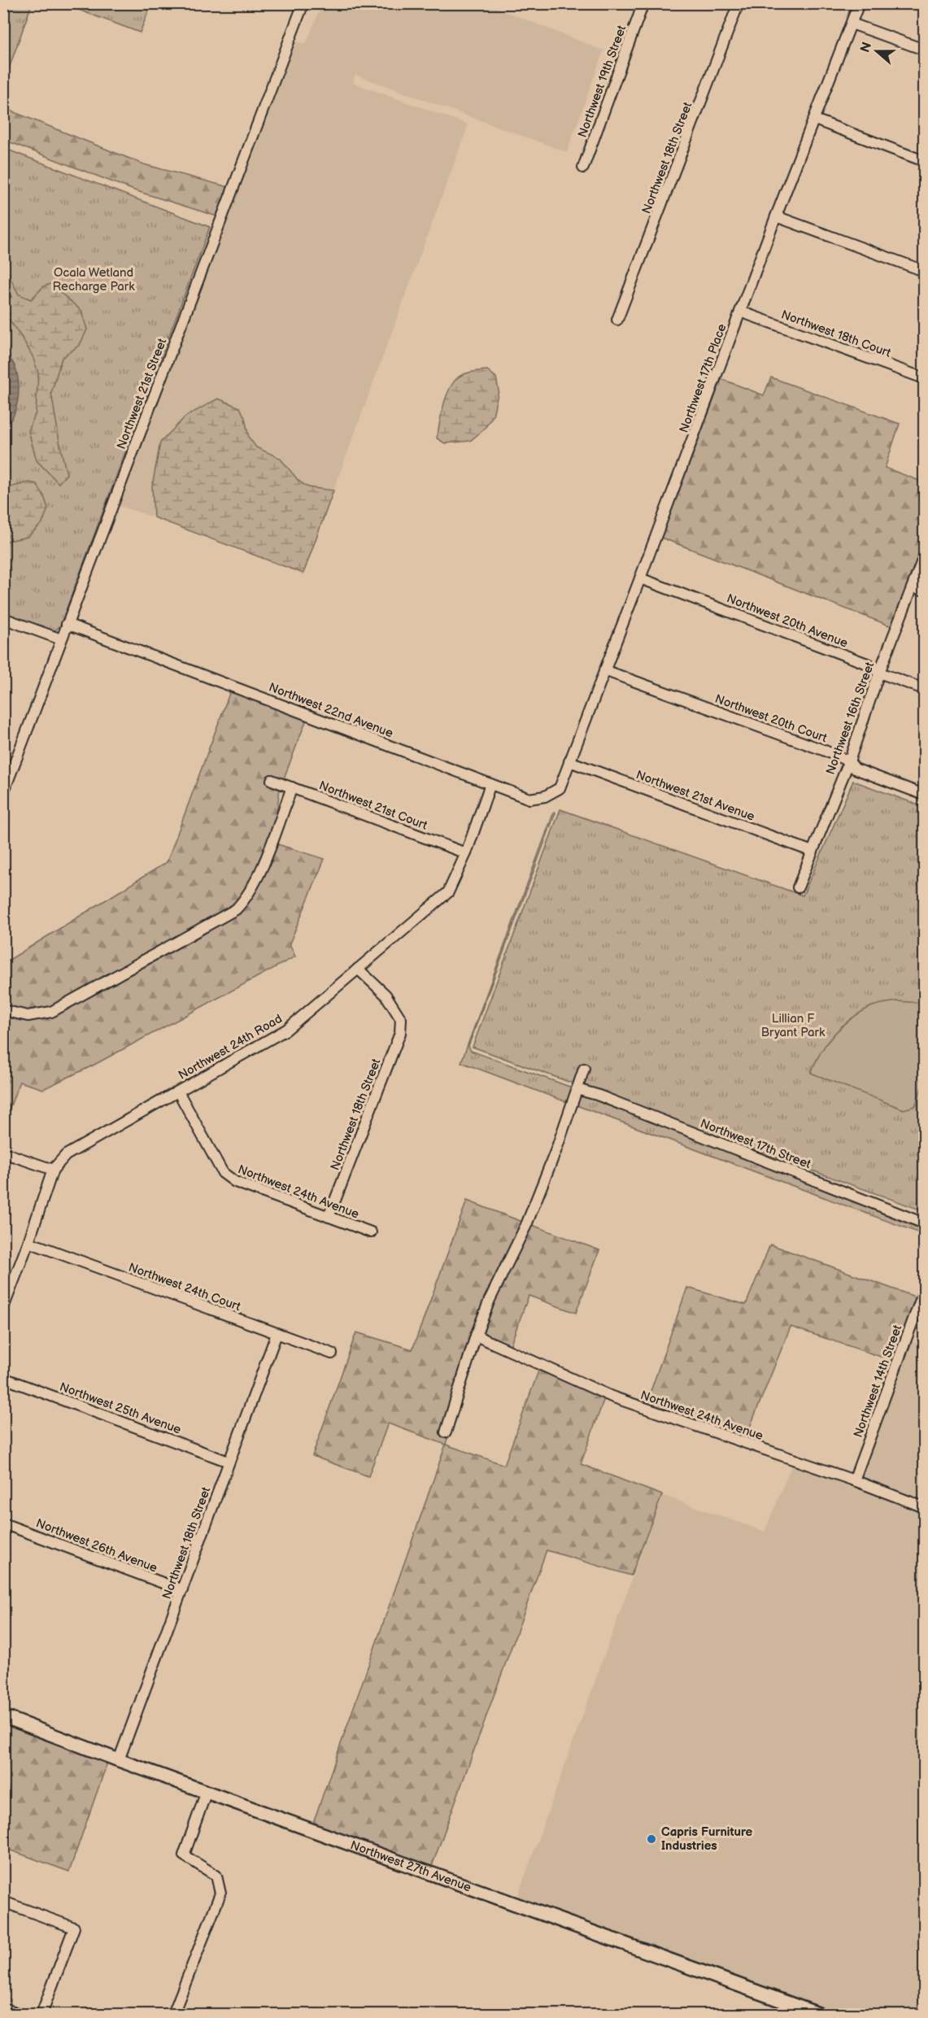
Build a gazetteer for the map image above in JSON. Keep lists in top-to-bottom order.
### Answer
{
  "streets": {
    "street": [
      "Northwest 19th Street",
      "Northwest 18th Street",
      "Northwest 18th Court",
      "Northwest 17th Place",
      "Northwest 21st Street",
      "Northwest 20th Avenue",
      "Northwest 22nd Avenue",
      "Northwest 20th Court",
      "Northwest 16th Street",
      "Northwest 21st Avenue",
      "Northwest 21st Court",
      "Northwest 24th Road",
      "Northwest 17th Street",
      "Northwest 24th Avenue",
      "Northwest 24th Court",
      "Northwest 14th Street",
      "Northwest 25th Avenue",
      "Northwest 26th Avenue",
      "Northwest 27th Avenue"
    ]
  },
  "crossings": [
    ["Northwest 18th Street", "Northwest 24th Road"],
    ["Northwest 18th Street", "Northwest 24th Avenue"],
    ["Northwest 18th Street", "Northwest 24th Court"],
    ["Northwest 18th Street", "Northwest 25th Avenue"],
    ["Northwest 18th Street", "Northwest 26th Avenue"],
    ["Northwest 18th Street", "Northwest 27th Avenue"],
    ["Northwest 18th Court", "Northwest 17th Place"],
    ["Northwest 17th Place", "Northwest 20th Avenue"],
    ["Northwest 17th Place", "Northwest 22nd Avenue"],
    ["Northwest 17th Place", "Northwest 20th Court"],
    ["Northwest 17th Place", "Northwest 21st Avenue"],
    ["Northwest 21st Street", "Northwest 22nd Avenue"],
    ["Northwest 20th Avenue", "Northwest 16th Street"],
    ["Northwest 22nd Avenue", "Northwest 21st Avenue"],
    ["Northwest 22nd Avenue", "Northwest 24th Road"],
    ["Northwest 20th Court", "Northwest 16th Street"],
    ["Northwest 16th Street", "Northwest 21st Avenue"],
    ["Northwest 21st Court", "Northwest 24th Road"],
    ["Northwest 24th Road", "Northwest 24th Avenue"],
    ["Northwest 24th Avenue", "Northwest 14th Street"]
  ],
  "parks": ["Ocala Wetland Recharge Park", "Lillian F Bryant Park"],
  "places": ["Capris Furniture Industries"],
  "north": "left"
}
